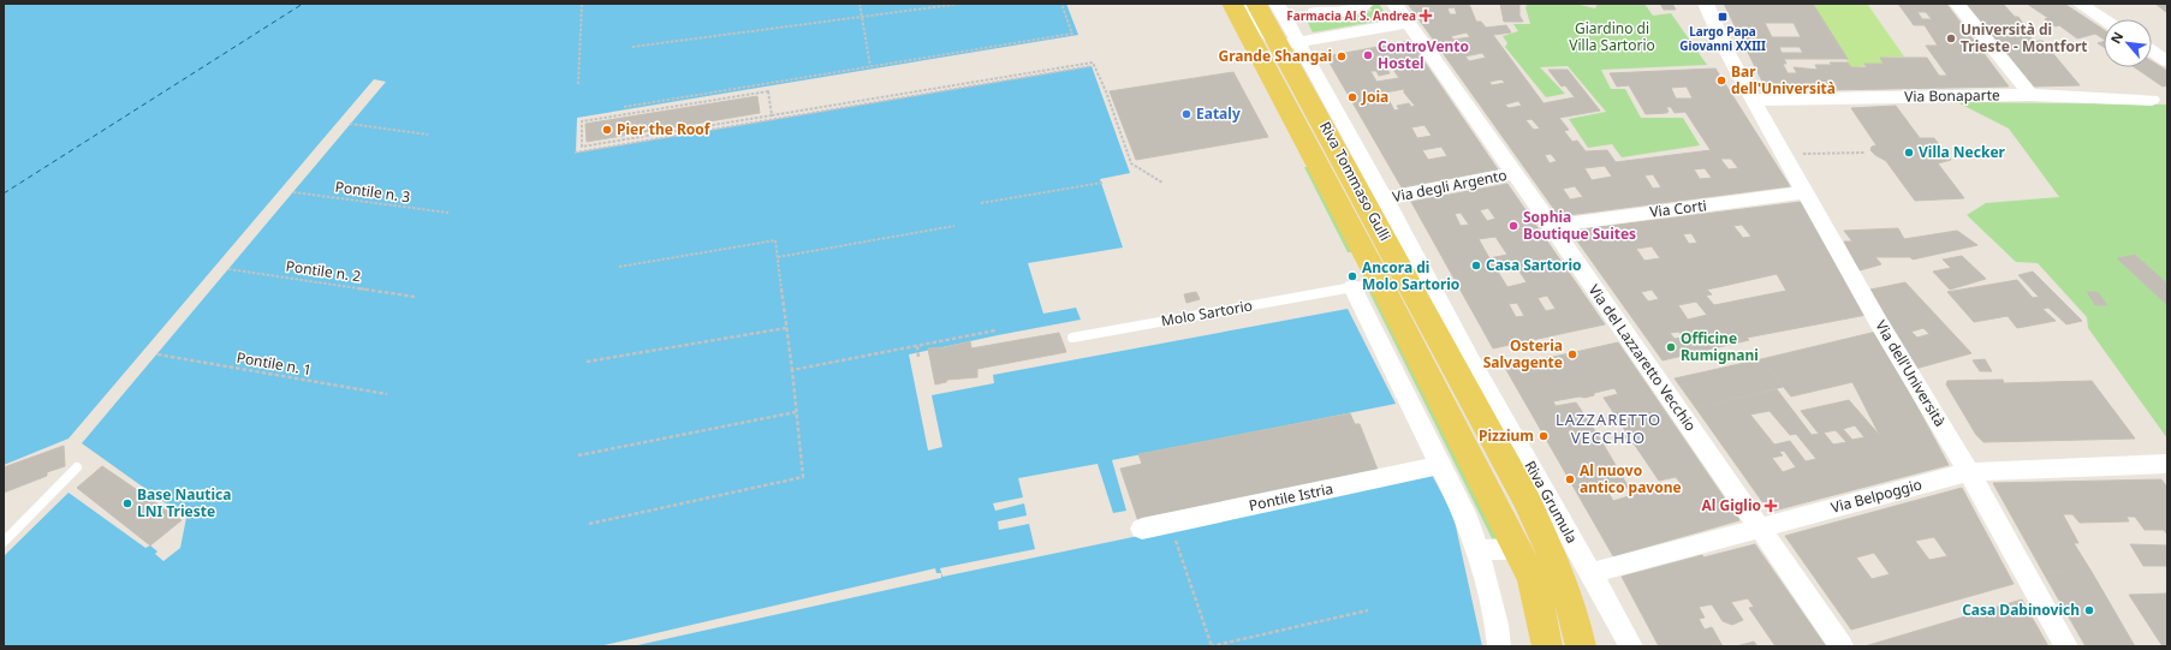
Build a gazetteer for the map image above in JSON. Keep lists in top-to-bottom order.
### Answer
{
  "streets": {
    "main road": ["Riva Tommaso Gulli", "Riva Grumula"],
    "street": [
      "Via Bonaparte",
      "Via degli Argento",
      "Via Corti",
      "Via del Lazzaretto Vecchio",
      "Via dell'Università",
      "Via Belpoggio",
      "Pontile Istria"
    ],
    "lane": ["Molo Sartorio"],
    "path": ["Pontile n. 3", "Pontile n. 2", "Pontile n. 1"]
  },
  "crossings": [
    ["Via Bonaparte", "Via dell'Università"],
    ["Riva Tommaso Gulli", "Via degli Argento"],
    ["Riva Tommaso Gulli", "Riva Grumula"],
    ["Via degli Argento", "Via del Lazzaretto Vecchio"],
    ["Via Corti", "Via del Lazzaretto Vecchio"],
    ["Via Corti", "Via dell'Università"],
    ["Via del Lazzaretto Vecchio", "Via Belpoggio"],
    ["Via dell'Università", "Via Belpoggio"],
    ["Via Belpoggio", "Riva Grumula"]
  ],
  "districts": ["LAZZARETTO VECCHIO"],
  "parks": ["Giardino di Villa Sartorio"],
  "places": {
    "health": ["Farmacia Al S. Andrea", "Al Giglio"],
    "transit": ["Largo Papa Giovanni XXIII"],
    "other": [
      "Università di Trieste - Montfort",
      "ControVento Hostel",
      "Grande Shangai",
      "Bar dell'Università",
      "Joia",
      "Eataly",
      "Pier the Roof",
      "Villa Necker",
      "Sophia Boutique Suites",
      "Casa Sartorio",
      "Ancora di Molo Sartorio",
      "Officine Rumignani",
      "Osteria Salvagente",
      "Pizzium",
      "Al nuovo antico pavone",
      "Base Nautica LNI Trieste",
      "Casa Dabinovich"
    ]
  },
  "north": "top left"
}
